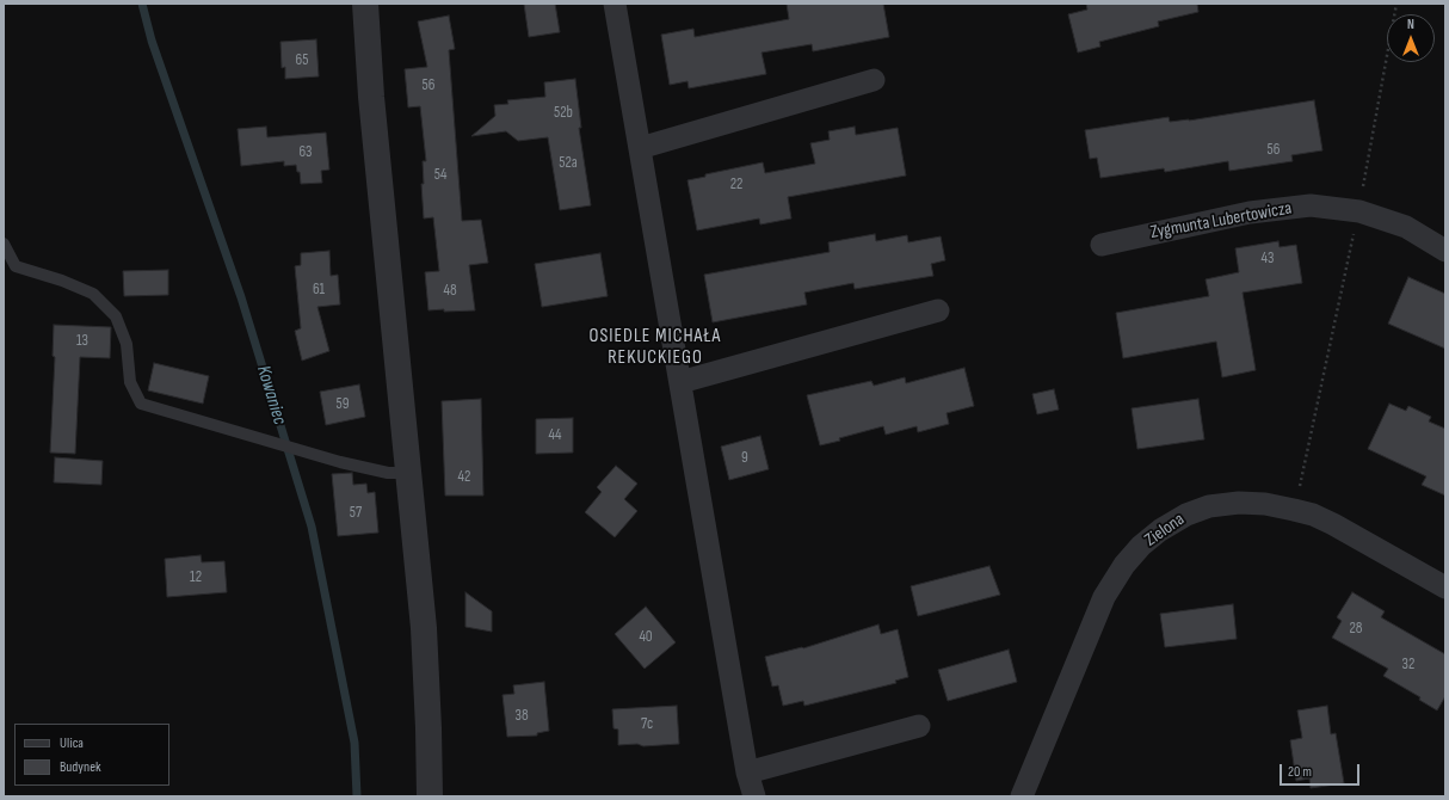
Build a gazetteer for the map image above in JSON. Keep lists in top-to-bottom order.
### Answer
{
  "streets": {
    "street": ["Zygmunta Lubertowicza", "Zielona"]
  },
  "districts": ["OSIEDLE MICHAŁA REKUCKIEGO"],
  "water": ["Kowaniec"],
  "house_numbers": [
    "65",
    "56",
    "52b",
    "56",
    "63",
    "52a",
    "54",
    "22",
    "43",
    "61",
    "48",
    "13",
    "59",
    "44",
    "9",
    "42",
    "57",
    "12",
    "28",
    "40",
    "32",
    "38",
    "7c"
  ],
  "legend": ["Ulica", "Budynek"],
  "scale_bar": "20 m",
  "north": "top"
}
